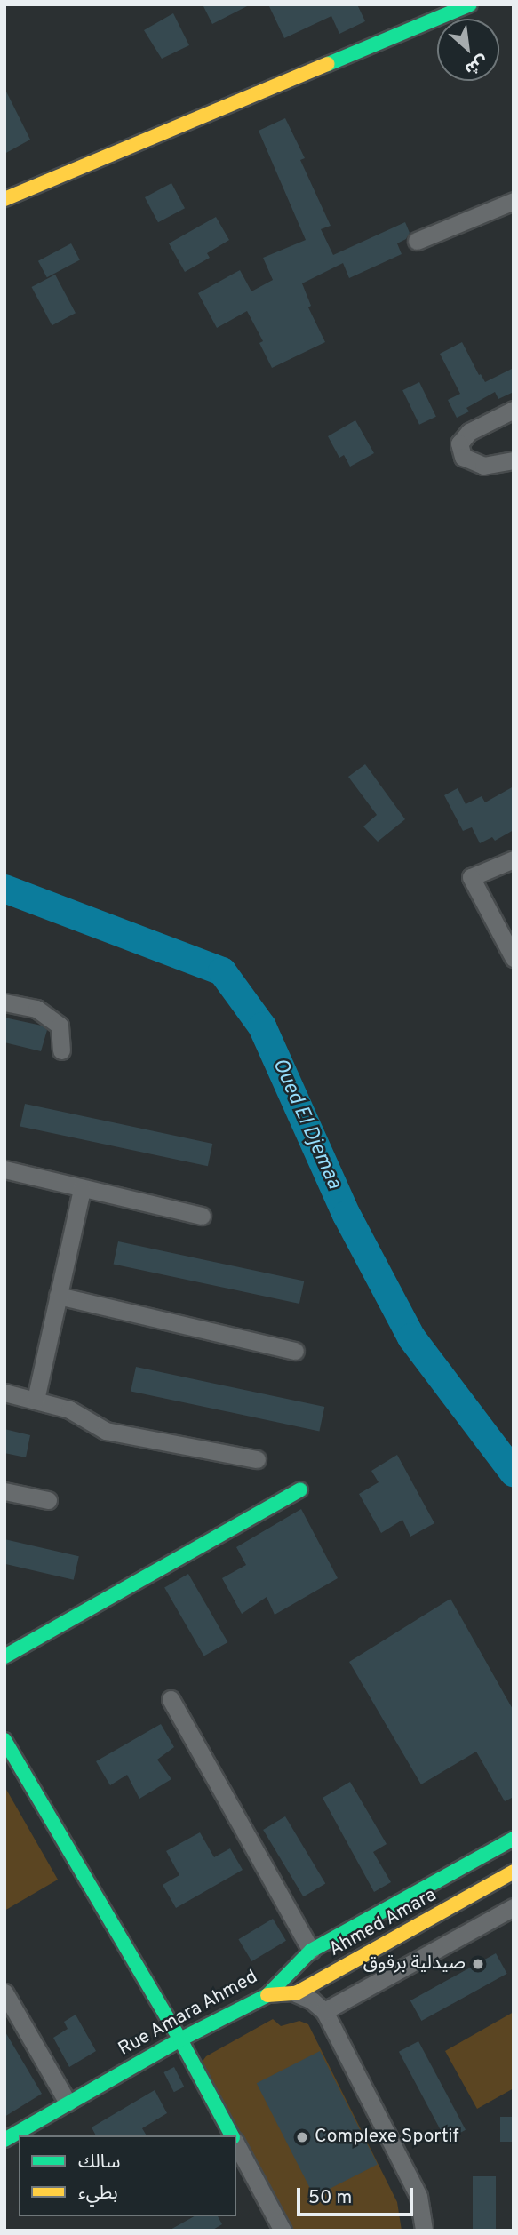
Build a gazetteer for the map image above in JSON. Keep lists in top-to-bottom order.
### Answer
{
  "streets": {
    "street": ["Ahmed Amara", "Rue Amara Ahmed"]
  },
  "crossings": [
    ["Ahmed Amara", "Rue Amara Ahmed"]
  ],
  "water": ["Oued El Djemaa"],
  "places": ["صيدلية برقوق", "Complexe Sportif"],
  "legend": ["سالك", "بطيء"],
  "scale_bar": "50 m",
  "north": "bottom right"
}
